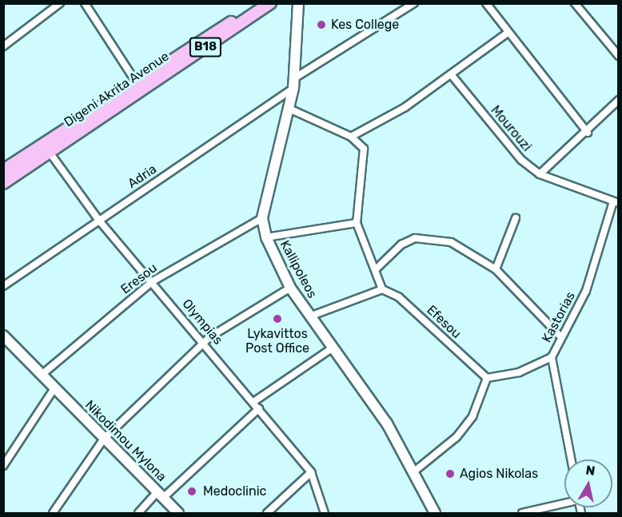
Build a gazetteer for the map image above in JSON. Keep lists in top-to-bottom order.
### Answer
{
  "streets": {
    "main road": [
      "B18",
      "Digeni Akrita Avenue",
      "Kallipoleos",
      "Nikodimou Mylona"
    ],
    "street": [
      "Mourouzi",
      "Adria",
      "Eresou",
      "Kastorias",
      "Olympias",
      "Efesou"
    ]
  },
  "crossings": [
    ["Digeni Akrita Avenue", "Olympias"],
    ["Mourouzi", "Kastorias"],
    ["Adria", "Kallipoleos"],
    ["Adria", "Olympias"],
    ["Kallipoleos", "Eresou"],
    ["Eresou", "Olympias"],
    ["Eresou", "Nikodimou Mylona"]
  ],
  "places": [
    "Kes College",
    "Lykavittos Post Office",
    "Agios Nikolas",
    "Medoclinic"
  ],
  "north": "top"
}
